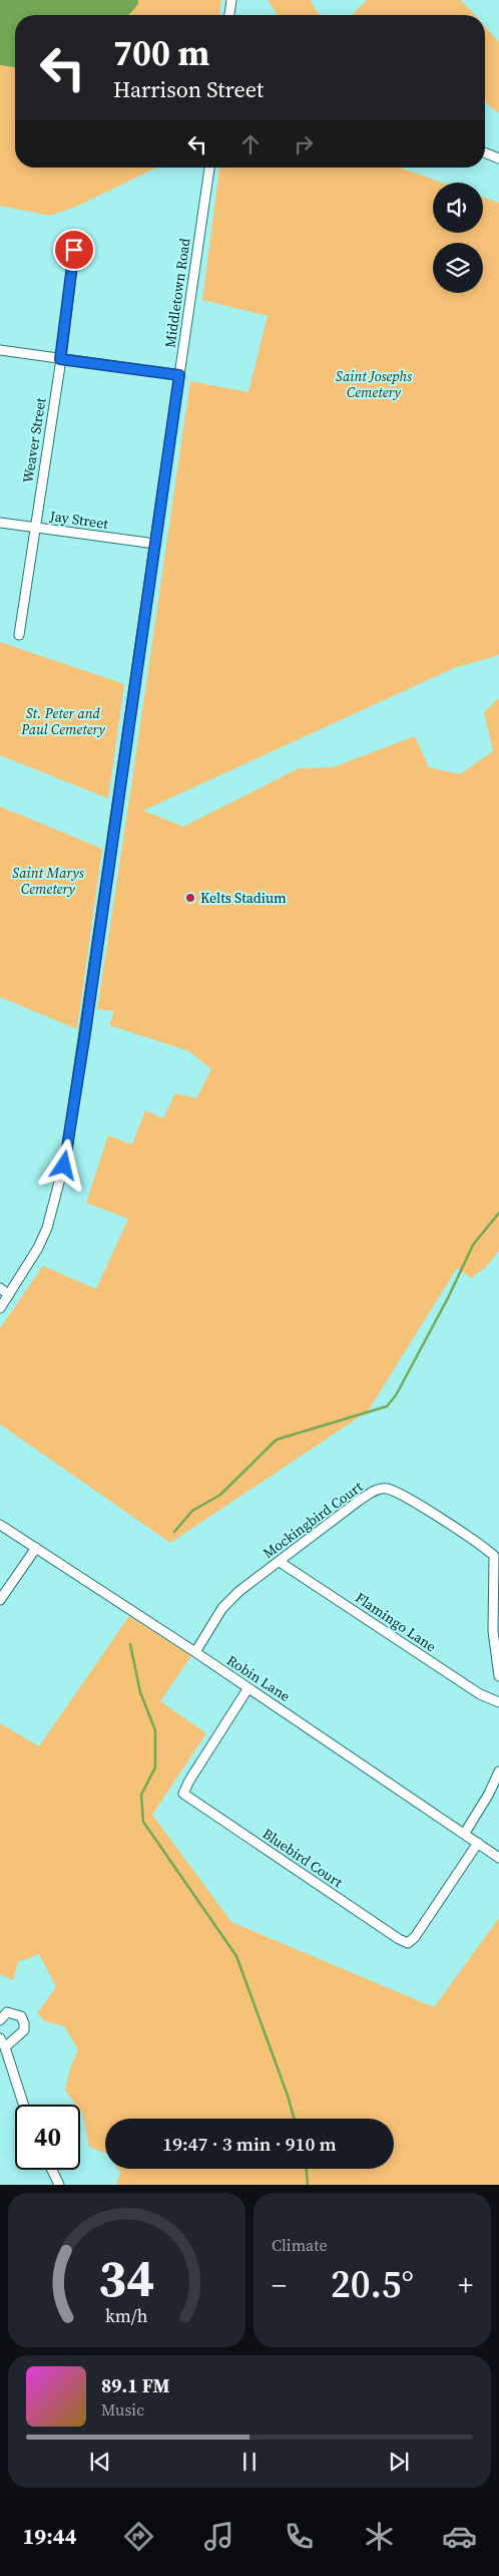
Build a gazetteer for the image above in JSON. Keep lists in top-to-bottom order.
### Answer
{
  "streets": {
    "street": [
      "Middletown Road",
      "Weaver Street",
      "Jay Street",
      "Mockingbird Court",
      "Flamingo Lane",
      "Robin Lane",
      "Bluebird Court"
    ]
  },
  "crossings": [
    ["Middletown Road", "Jay Street"],
    ["Weaver Street", "Jay Street"],
    ["Mockingbird Court", "Flamingo Lane"],
    ["Mockingbird Court", "Robin Lane"],
    ["Robin Lane", "Bluebird Court"]
  ],
  "parks": ["Saint Josephs Cemetery", "St. Peter and Paul Cemetery", "Saint Marys Cemetery"],
  "places": ["Kelts Stadium"],
  "page": {
    "turn": ["700 m", "Harrison Street"],
    "limit": "40",
    "trip": "19:47 · 3 min · 910 m",
    "tile": "Climate",
    "heat": ["−", "20.5°", "+"],
    "song": ["89.1 FM", "Music"],
    "tabs": "19:44",
    "gauge": ["34", "km/h"]
  }
}
